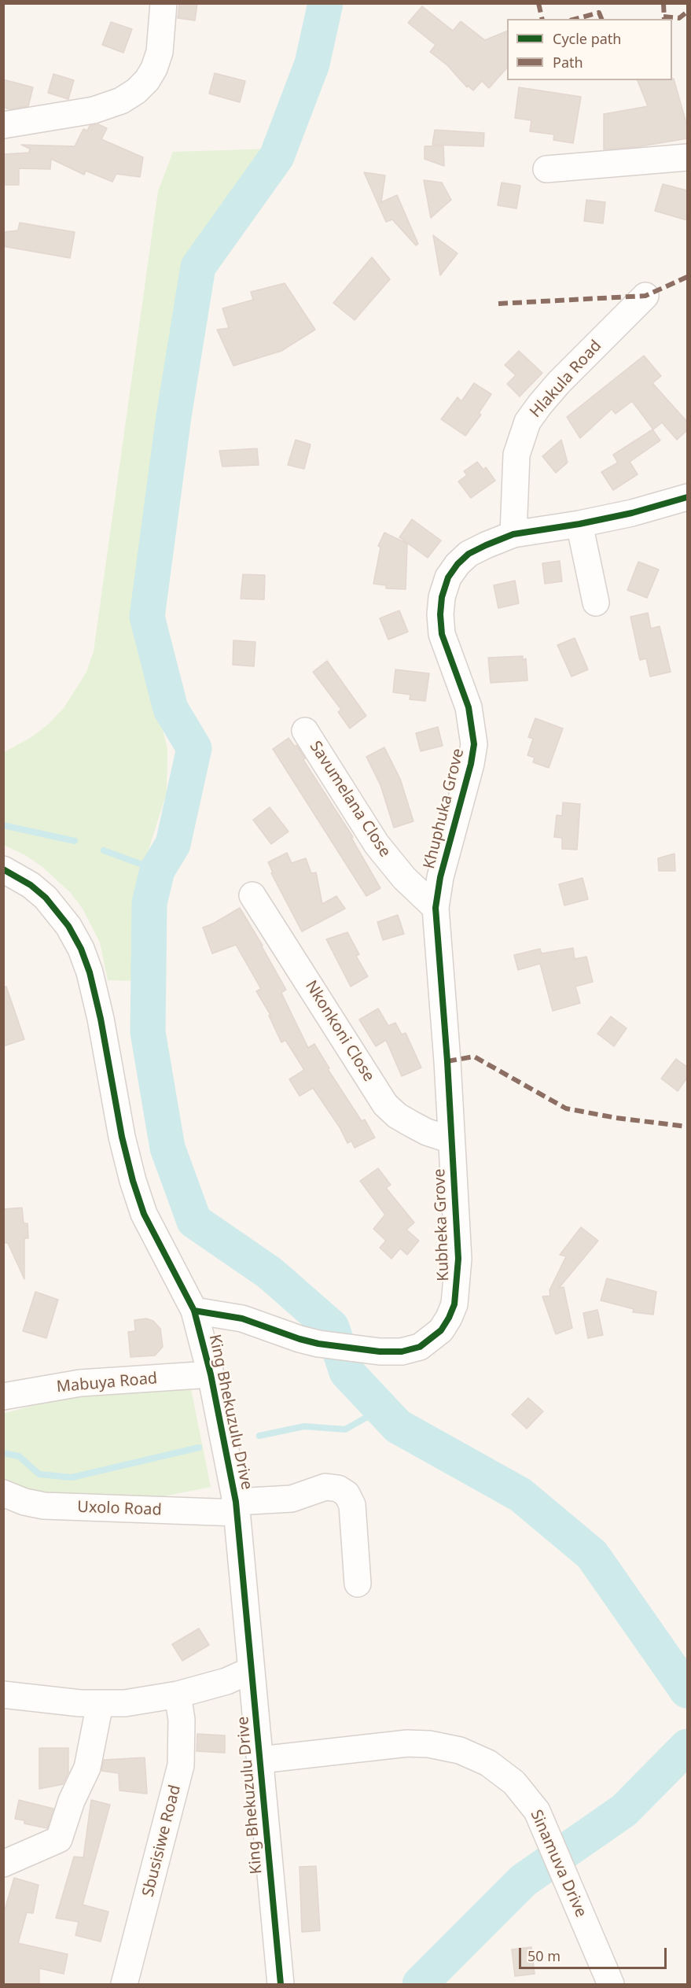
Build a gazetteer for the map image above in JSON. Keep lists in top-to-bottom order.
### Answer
{
  "streets": {
    "street": [
      "Hlakula Road",
      "Savumelana Close",
      "Khuphuka Grove",
      "Nkonkoni Close",
      "Kubheka Grove",
      "Mabuya Road",
      "King Bhekuzulu Drive",
      "Uxolo Road",
      "Sbusisiwe Road",
      "Sinamuva Drive"
    ]
  },
  "crossings": [
    ["Hlakula Road", "Khuphuka Grove"],
    ["Savumelana Close", "Khuphuka Grove"],
    ["Khuphuka Grove", "Nkonkoni Close"],
    ["Khuphuka Grove", "Kubheka Grove"],
    ["Nkonkoni Close", "Kubheka Grove"],
    ["Kubheka Grove", "King Bhekuzulu Drive"],
    ["Mabuya Road", "King Bhekuzulu Drive"],
    ["King Bhekuzulu Drive", "Uxolo Road"],
    ["King Bhekuzulu Drive", "Sinamuva Drive"]
  ],
  "legend": ["Cycle path", "Path"],
  "scale_bar": "50 m"
}
